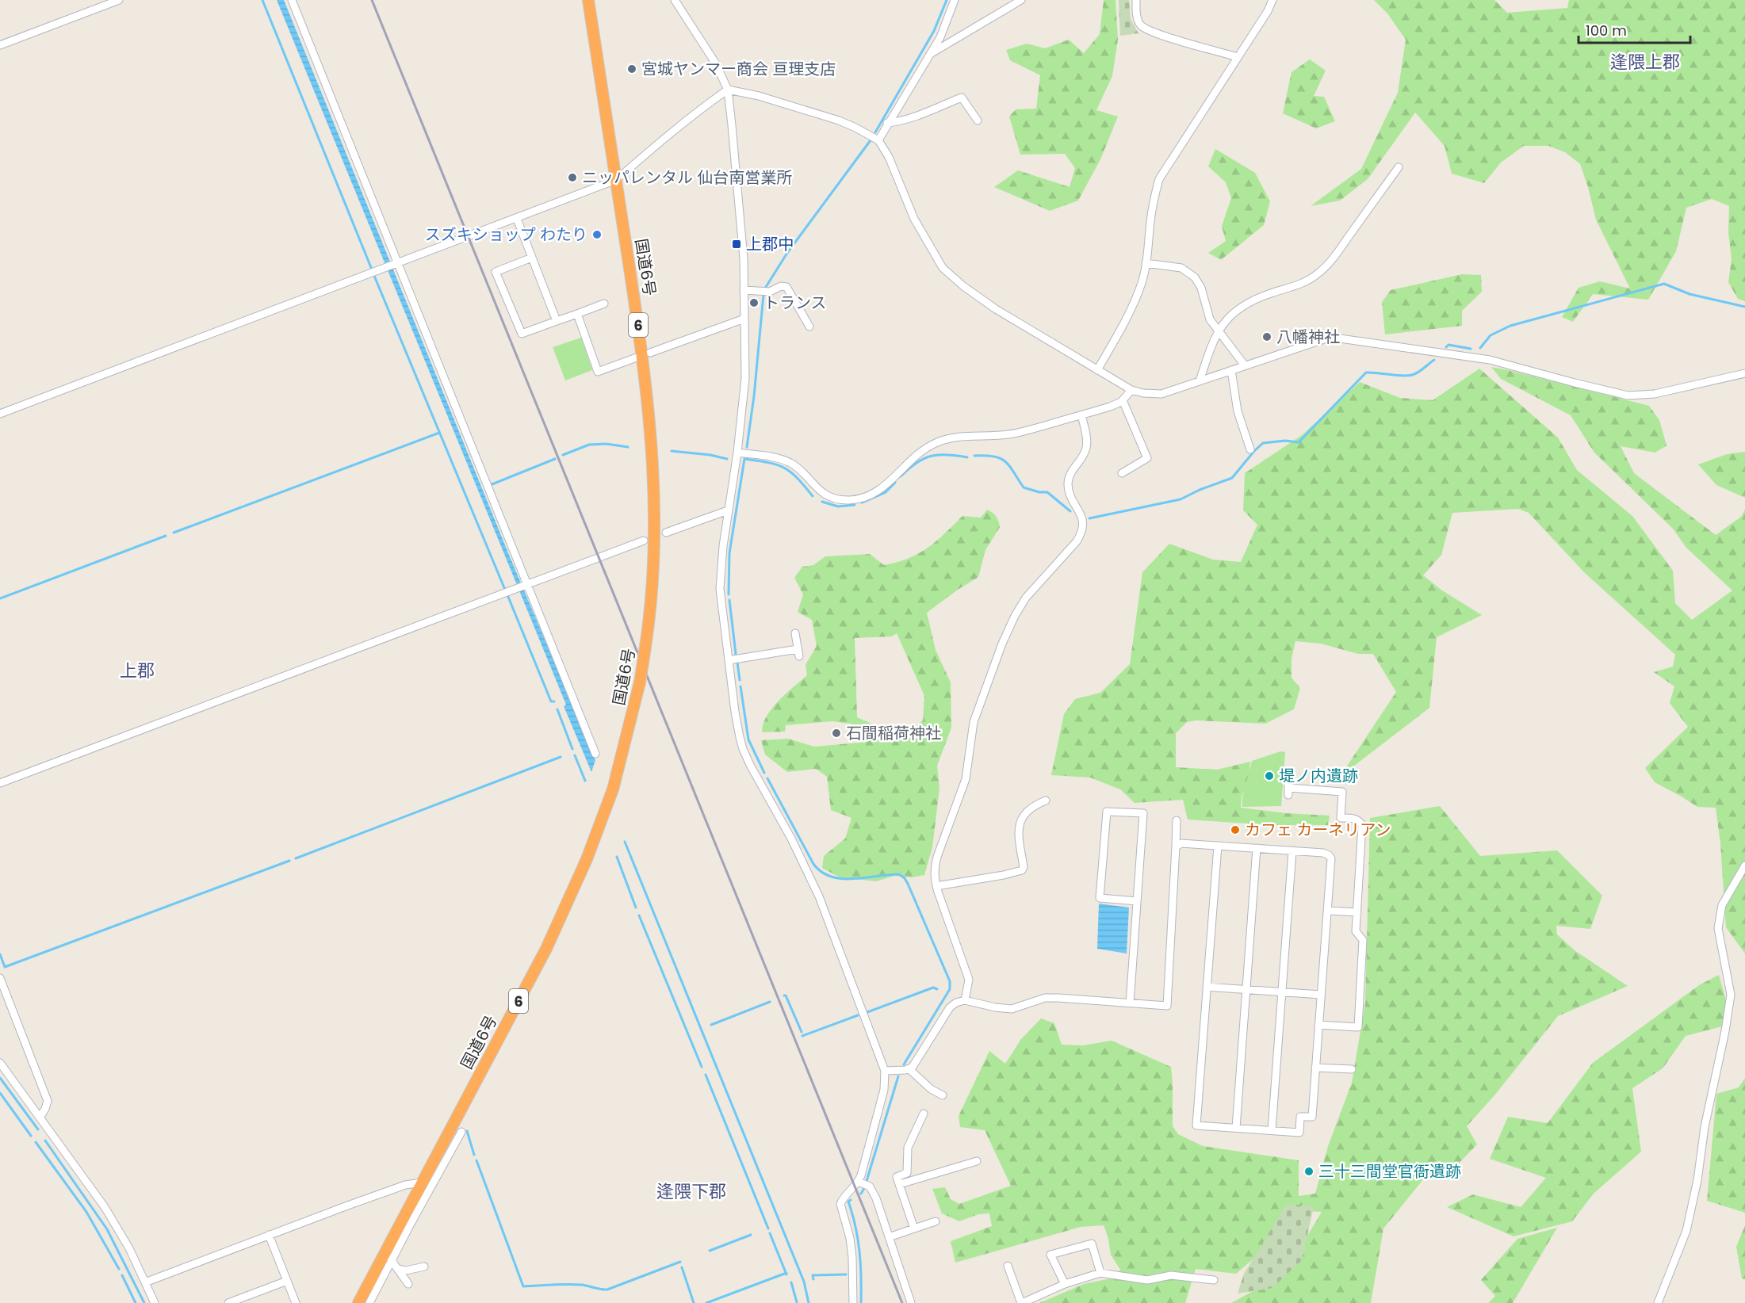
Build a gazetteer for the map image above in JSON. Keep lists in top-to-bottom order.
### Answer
{
  "streets": {
    "highway": ["国道6号", "6"]
  },
  "districts": ["逢隈上郡", "上郡", "逢隈下郡"],
  "places": {
    "other": [
      "宮城ヤンマー商会 亘理支店",
      "ニッパレンタル 仙台南営業所",
      "スズキショップ わたり",
      "トランス",
      "八幡神社",
      "石間稲荷神社",
      "堤ノ内遺跡",
      "カフェ カーネリアン",
      "三十三間堂官衙遺跡"
    ],
    "transit": ["上郡中"]
  },
  "scale_bar": "100 m"
}
